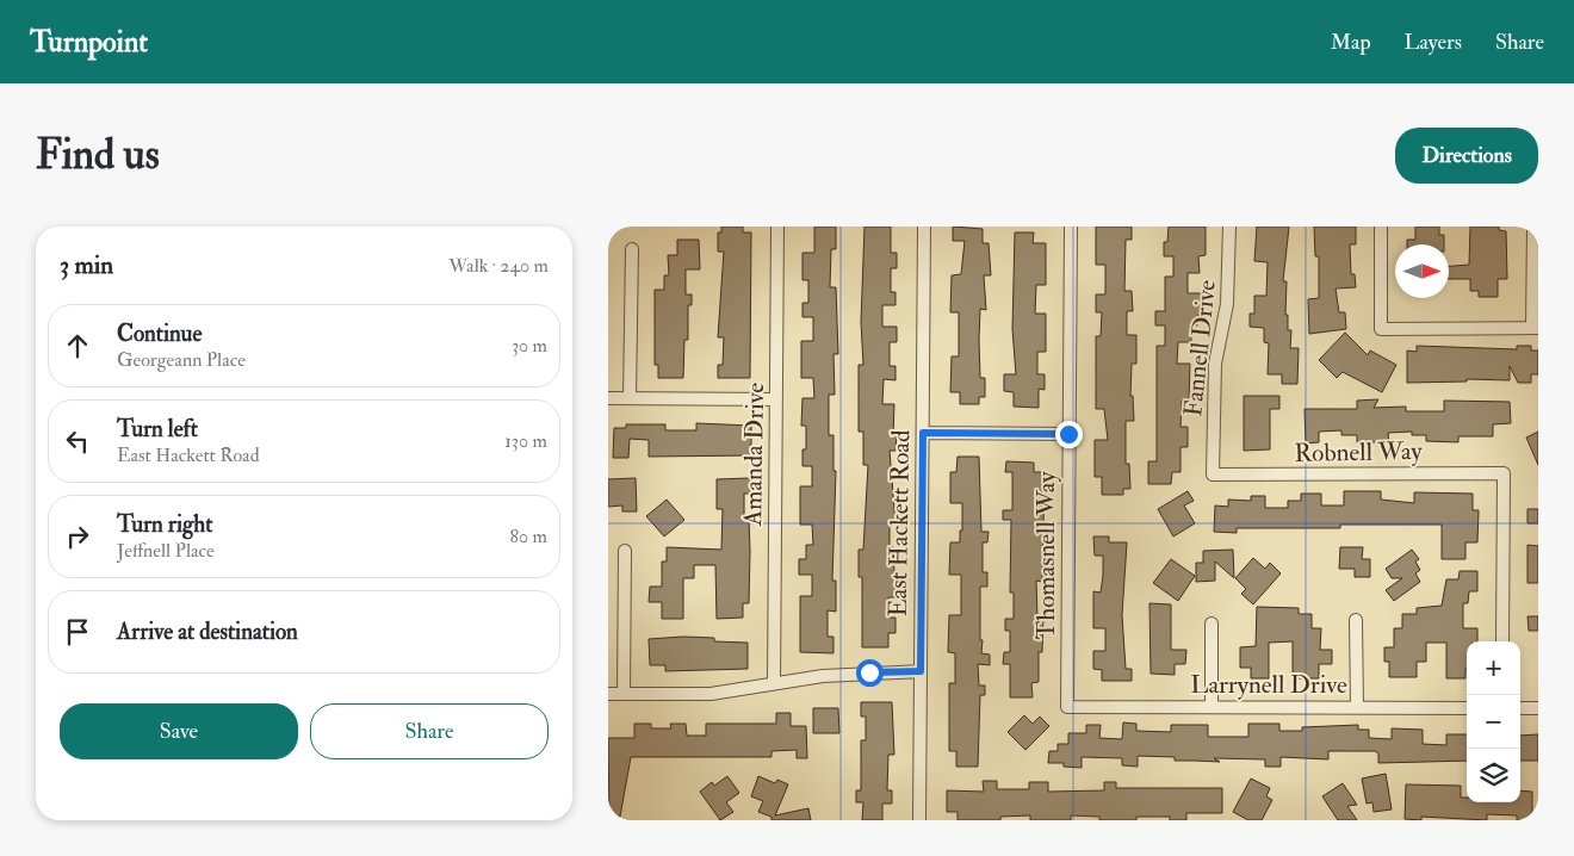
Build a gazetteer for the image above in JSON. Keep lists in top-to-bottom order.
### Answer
{
  "streets": {
    "street": [
      "Fannell Drive",
      "Robnell Way",
      "Amanda Drive",
      "East Hackett Road",
      "Thomasnell Way",
      "Larrynell Drive"
    ]
  },
  "crossings": [
    ["Fannell Drive", "Robnell Way"],
    ["Thomasnell Way", "Larrynell Drive"]
  ],
  "north": "right",
  "page": {
    "header": "Turnpoint",
    "nav": ["Map", "Layers", "Share"],
    "buttons": [
      "Directions",
      ["Save", "Share"]
    ],
    "title": "Find us",
    "heading": ["3 min", "Walk · 240 m"],
    "list": [
      ["Continue", "Georgeann Place", "30 m"],
      ["Turn left", "East Hackett Road", "130 m"],
      ["Turn right", "Jeffnell Place", "80 m"],
      "Arrive at destination"
    ],
    "map_buttons": ["+", "−"]
  }
}
